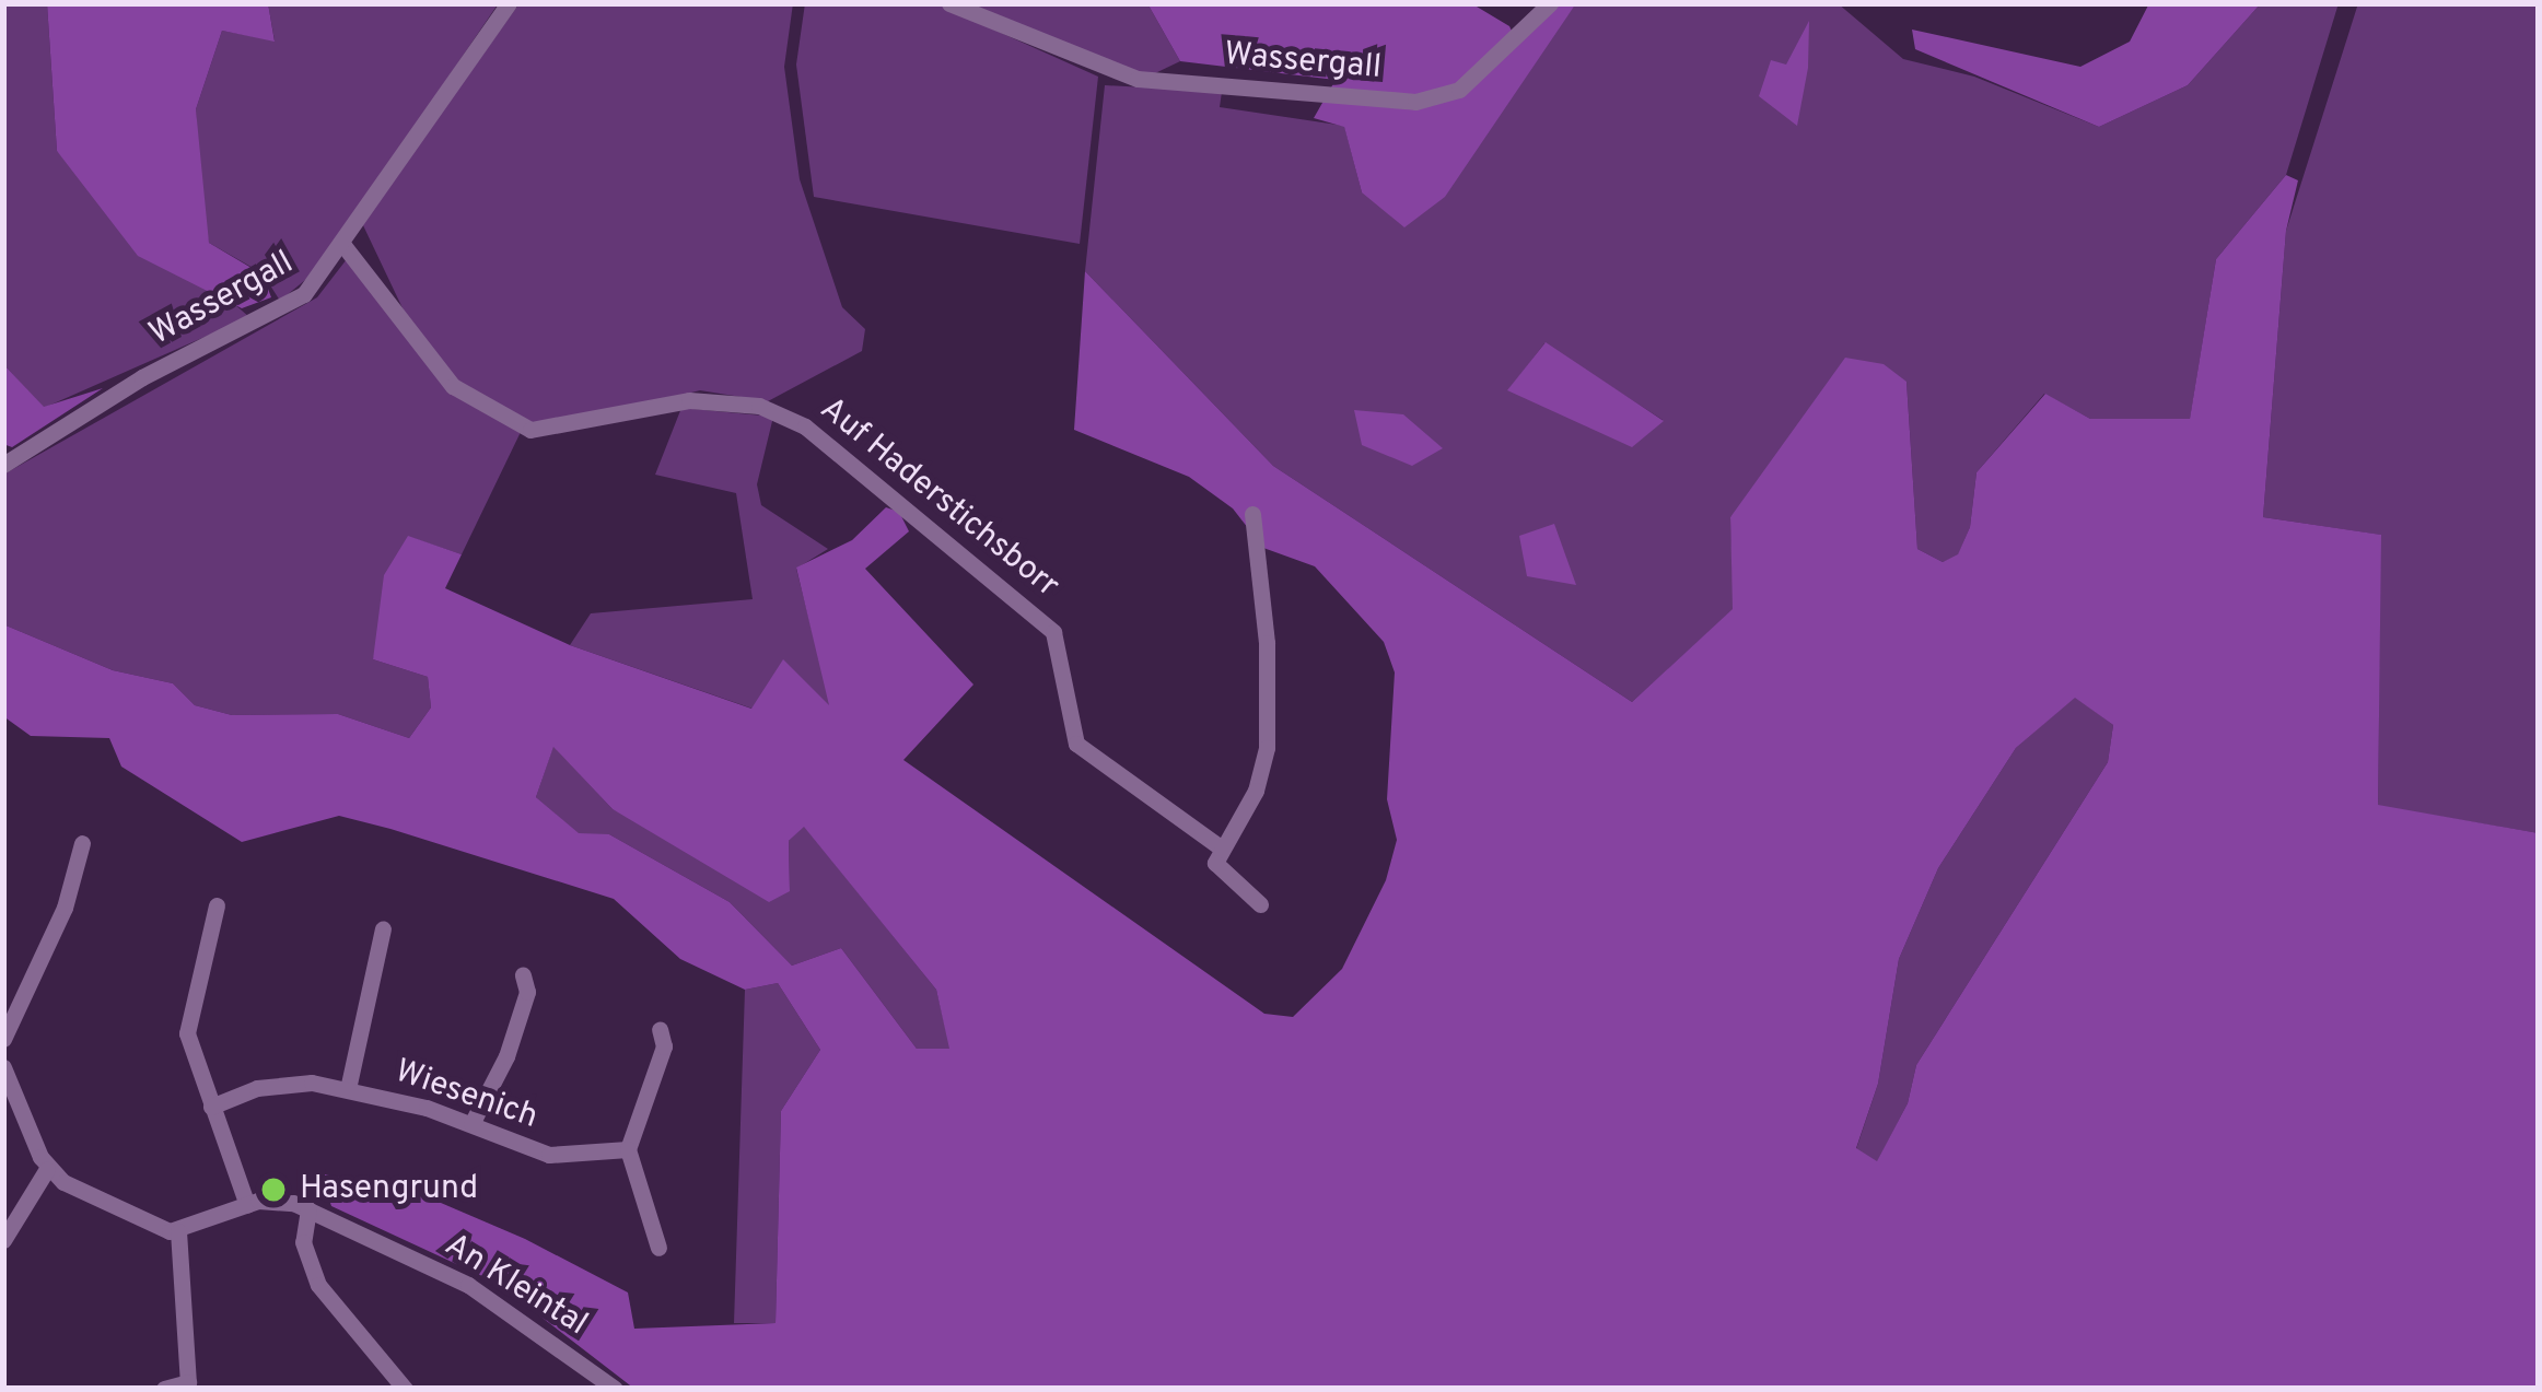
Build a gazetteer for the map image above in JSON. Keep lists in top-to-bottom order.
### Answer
{
  "streets": {
    "street": [
      "Wassergall",
      "Auf Haderstichsborr",
      "Wiesenich",
      "An Kleintal"
    ]
  },
  "crossings": [
    ["Wassergall", "Auf Haderstichsborr"]
  ],
  "places": ["Hasengrund"]
}
